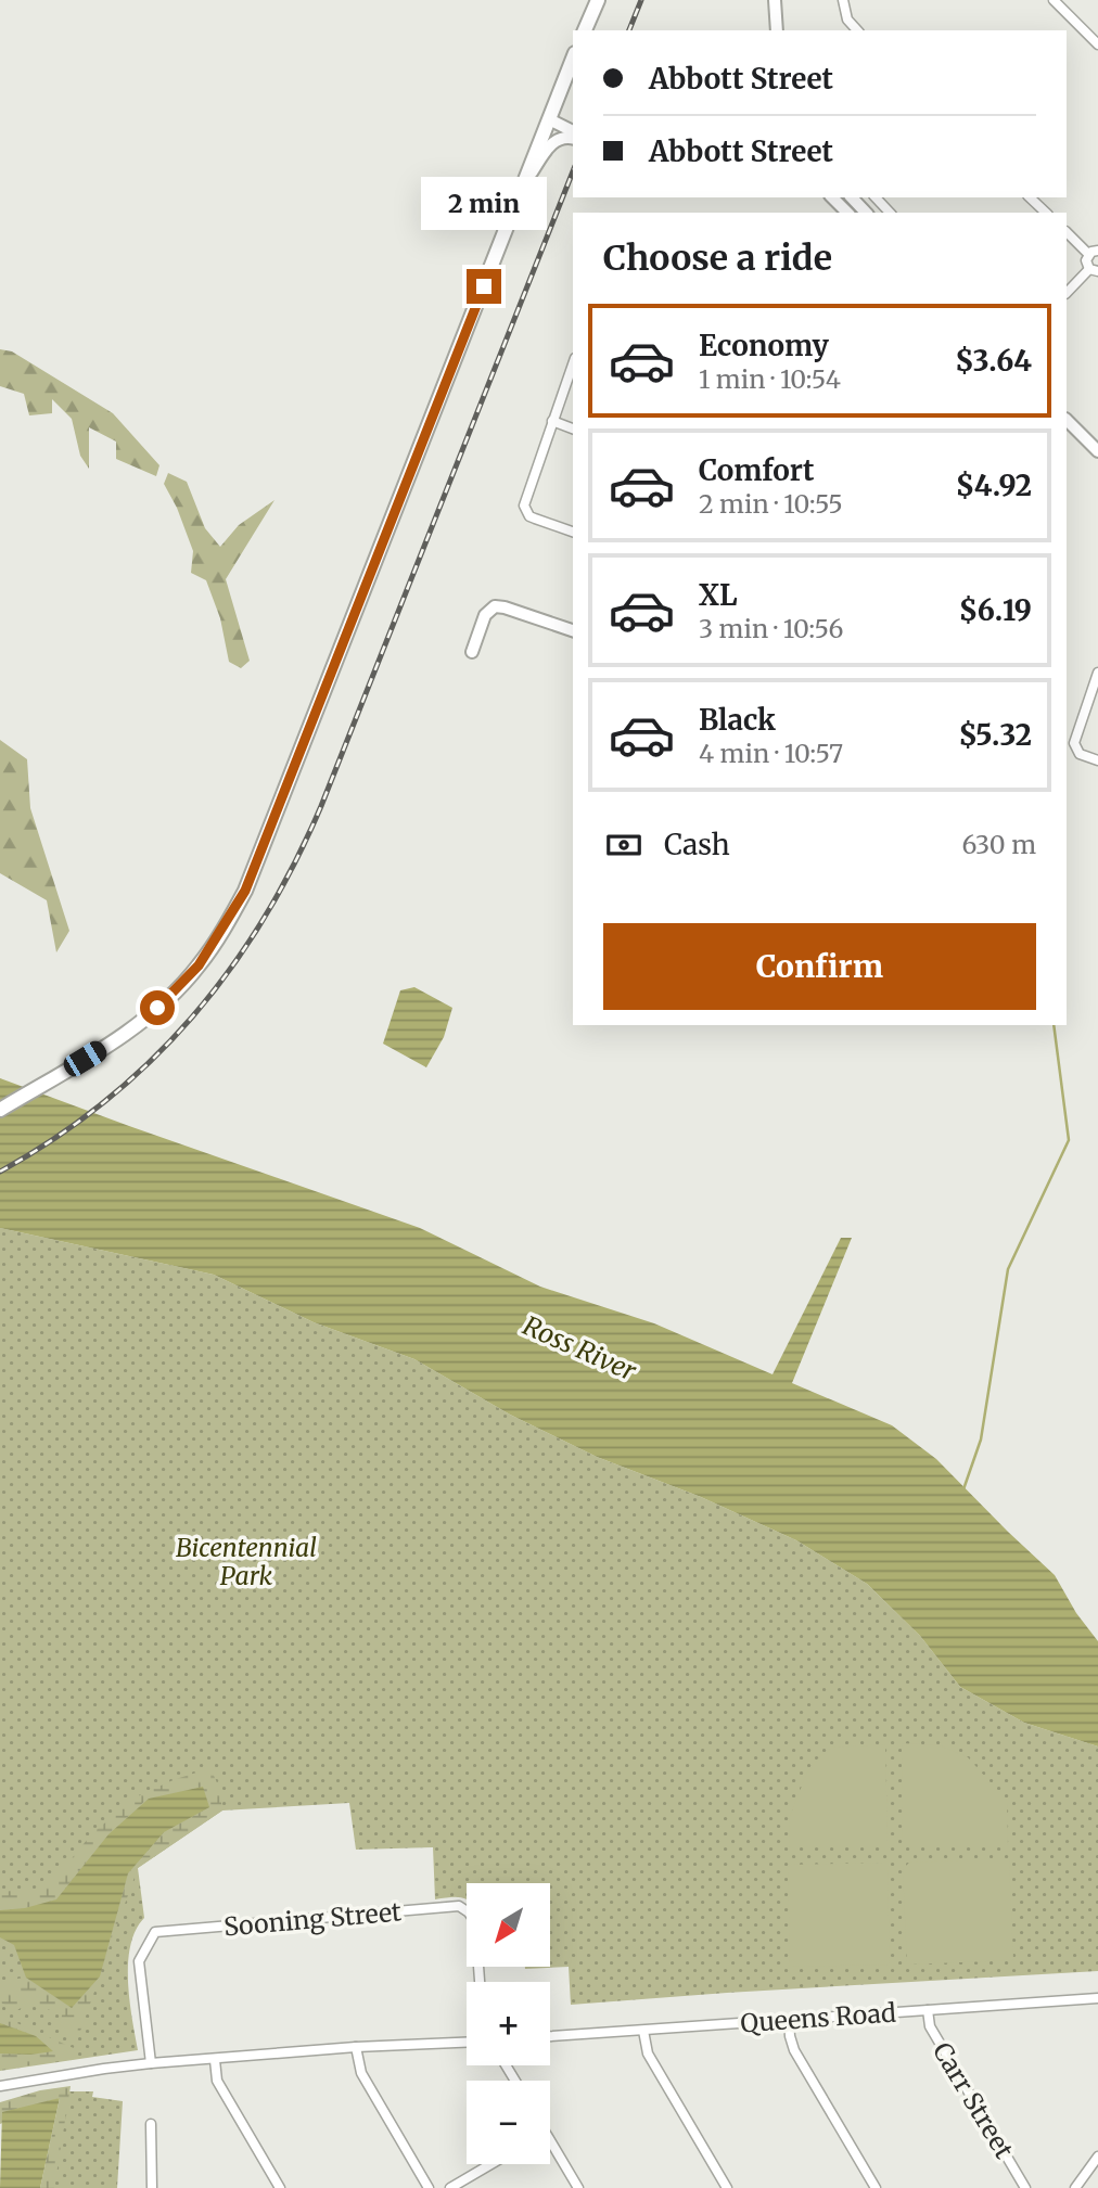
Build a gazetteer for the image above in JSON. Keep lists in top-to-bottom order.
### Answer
{
  "streets": {
    "street": ["Sooning Street", "Queens Road", "Carr Street"]
  },
  "crossings": [
    ["Queens Road", "Carr Street"]
  ],
  "water": ["Ross River"],
  "parks": ["Bicentennial Park"],
  "north": "bottom left",
  "page": {
    "banner": ["Abbott Street", "Abbott Street"],
    "bubble": "2 min",
    "heading": "Choose a ride",
    "list": [
      {
        "name": "Economy",
        "note": "1 min · 10:54",
        "value": "$3.64"
      },
      {
        "name": "Comfort",
        "note": "2 min · 10:55",
        "value": "$4.92"
      },
      {
        "name": "XL",
        "note": "3 min · 10:56",
        "value": "$6.19"
      },
      {
        "name": "Black",
        "note": "4 min · 10:57",
        "value": "$5.32"
      }
    ],
    "pay": ["Cash", "630 m"],
    "buttons": "Confirm",
    "map_buttons": ["+", "−"]
  }
}
